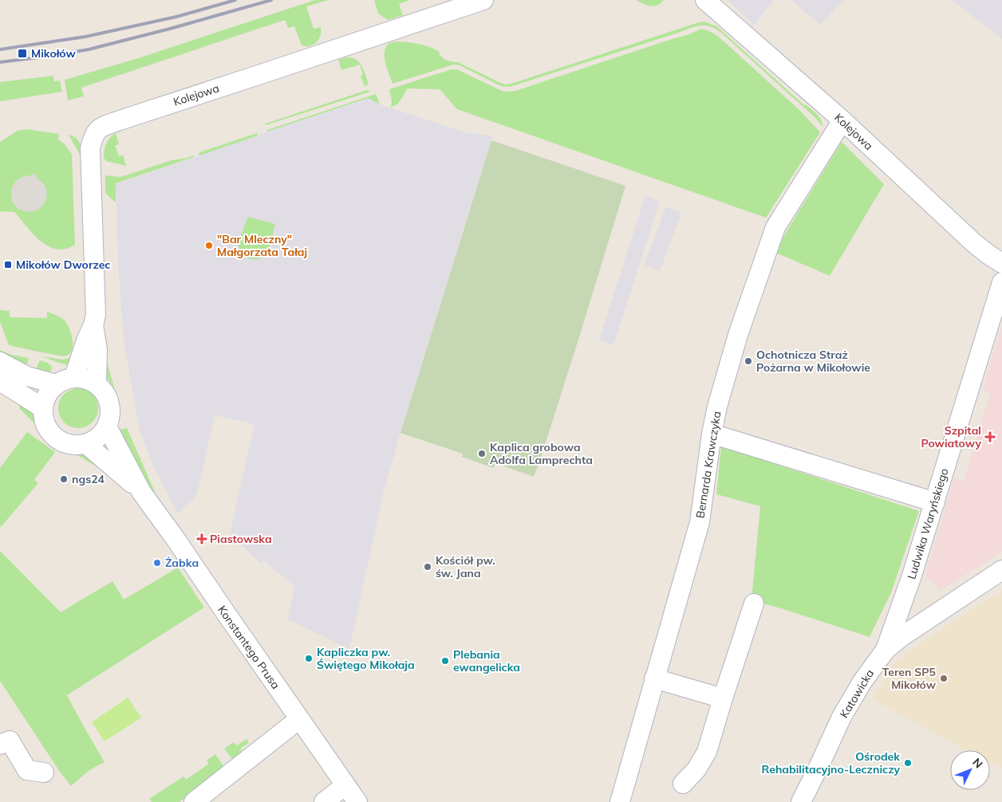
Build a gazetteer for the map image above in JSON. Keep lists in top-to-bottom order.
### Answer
{
  "streets": {
    "street": [
      "Kolejowa",
      "Bernarda Krawczyka",
      "Ludwika Waryńskiego",
      "Konstantego Prusa",
      "Katowicka"
    ]
  },
  "crossings": [
    ["Kolejowa", "Bernarda Krawczyka"],
    ["Kolejowa", "Konstantego Prusa"],
    ["Ludwika Waryńskiego", "Katowicka"]
  ],
  "places": {
    "transit": ["Mikołów", "Mikołów Dworzec"],
    "other": [
      "\"Bar Mleczny\" Małgorzata Tałaj",
      "Ochotnicza Straż Pożarna w Mikołowie",
      "Kaplica grobowa Adolfa Lamprechta",
      "ngs24",
      "Żabka",
      "Kościół pw. św. Jana",
      "Kapliczka pw. Świętego Mikołaja",
      "Plebania ewangelicka",
      "Teren SP5 Mikołów",
      "Ośrodek Rehabilitacyjno-Leczniczy"
    ],
    "health": ["Szpital Powiatowy", "Piastowska"]
  },
  "north": "top right"
}
